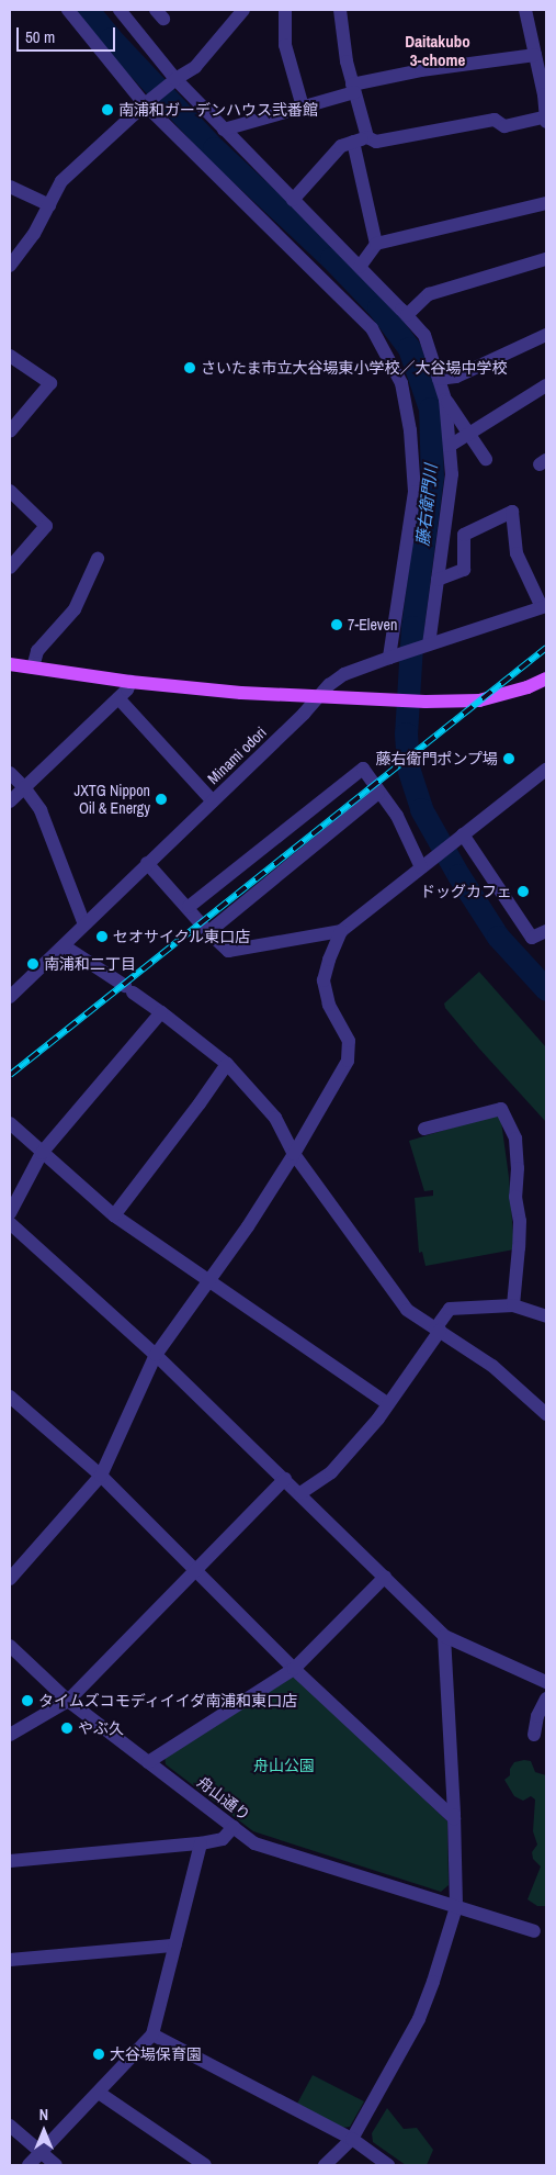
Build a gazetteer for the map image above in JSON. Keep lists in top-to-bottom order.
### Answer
{
  "streets": {
    "street": ["Minami odori", "舟山通り"]
  },
  "districts": ["Daitakubo 3-chome"],
  "water": ["藤右衛門川"],
  "parks": ["舟山公園"],
  "places": [
    "南浦和ガーデンハウス弐番館",
    "さいたま市立大谷場東小学校／大谷場中学校",
    "7-Eleven",
    "藤右衛門ポンプ場",
    "JXTG Nippon Oil & Energy",
    "ドッグカフェ",
    "セオサイクル東口店",
    "南浦和二丁目",
    "タイムズコモディイイダ南浦和東口店",
    "やぶ久",
    "大谷場保育園"
  ],
  "scale_bar": "50 m",
  "north": "top"
}
